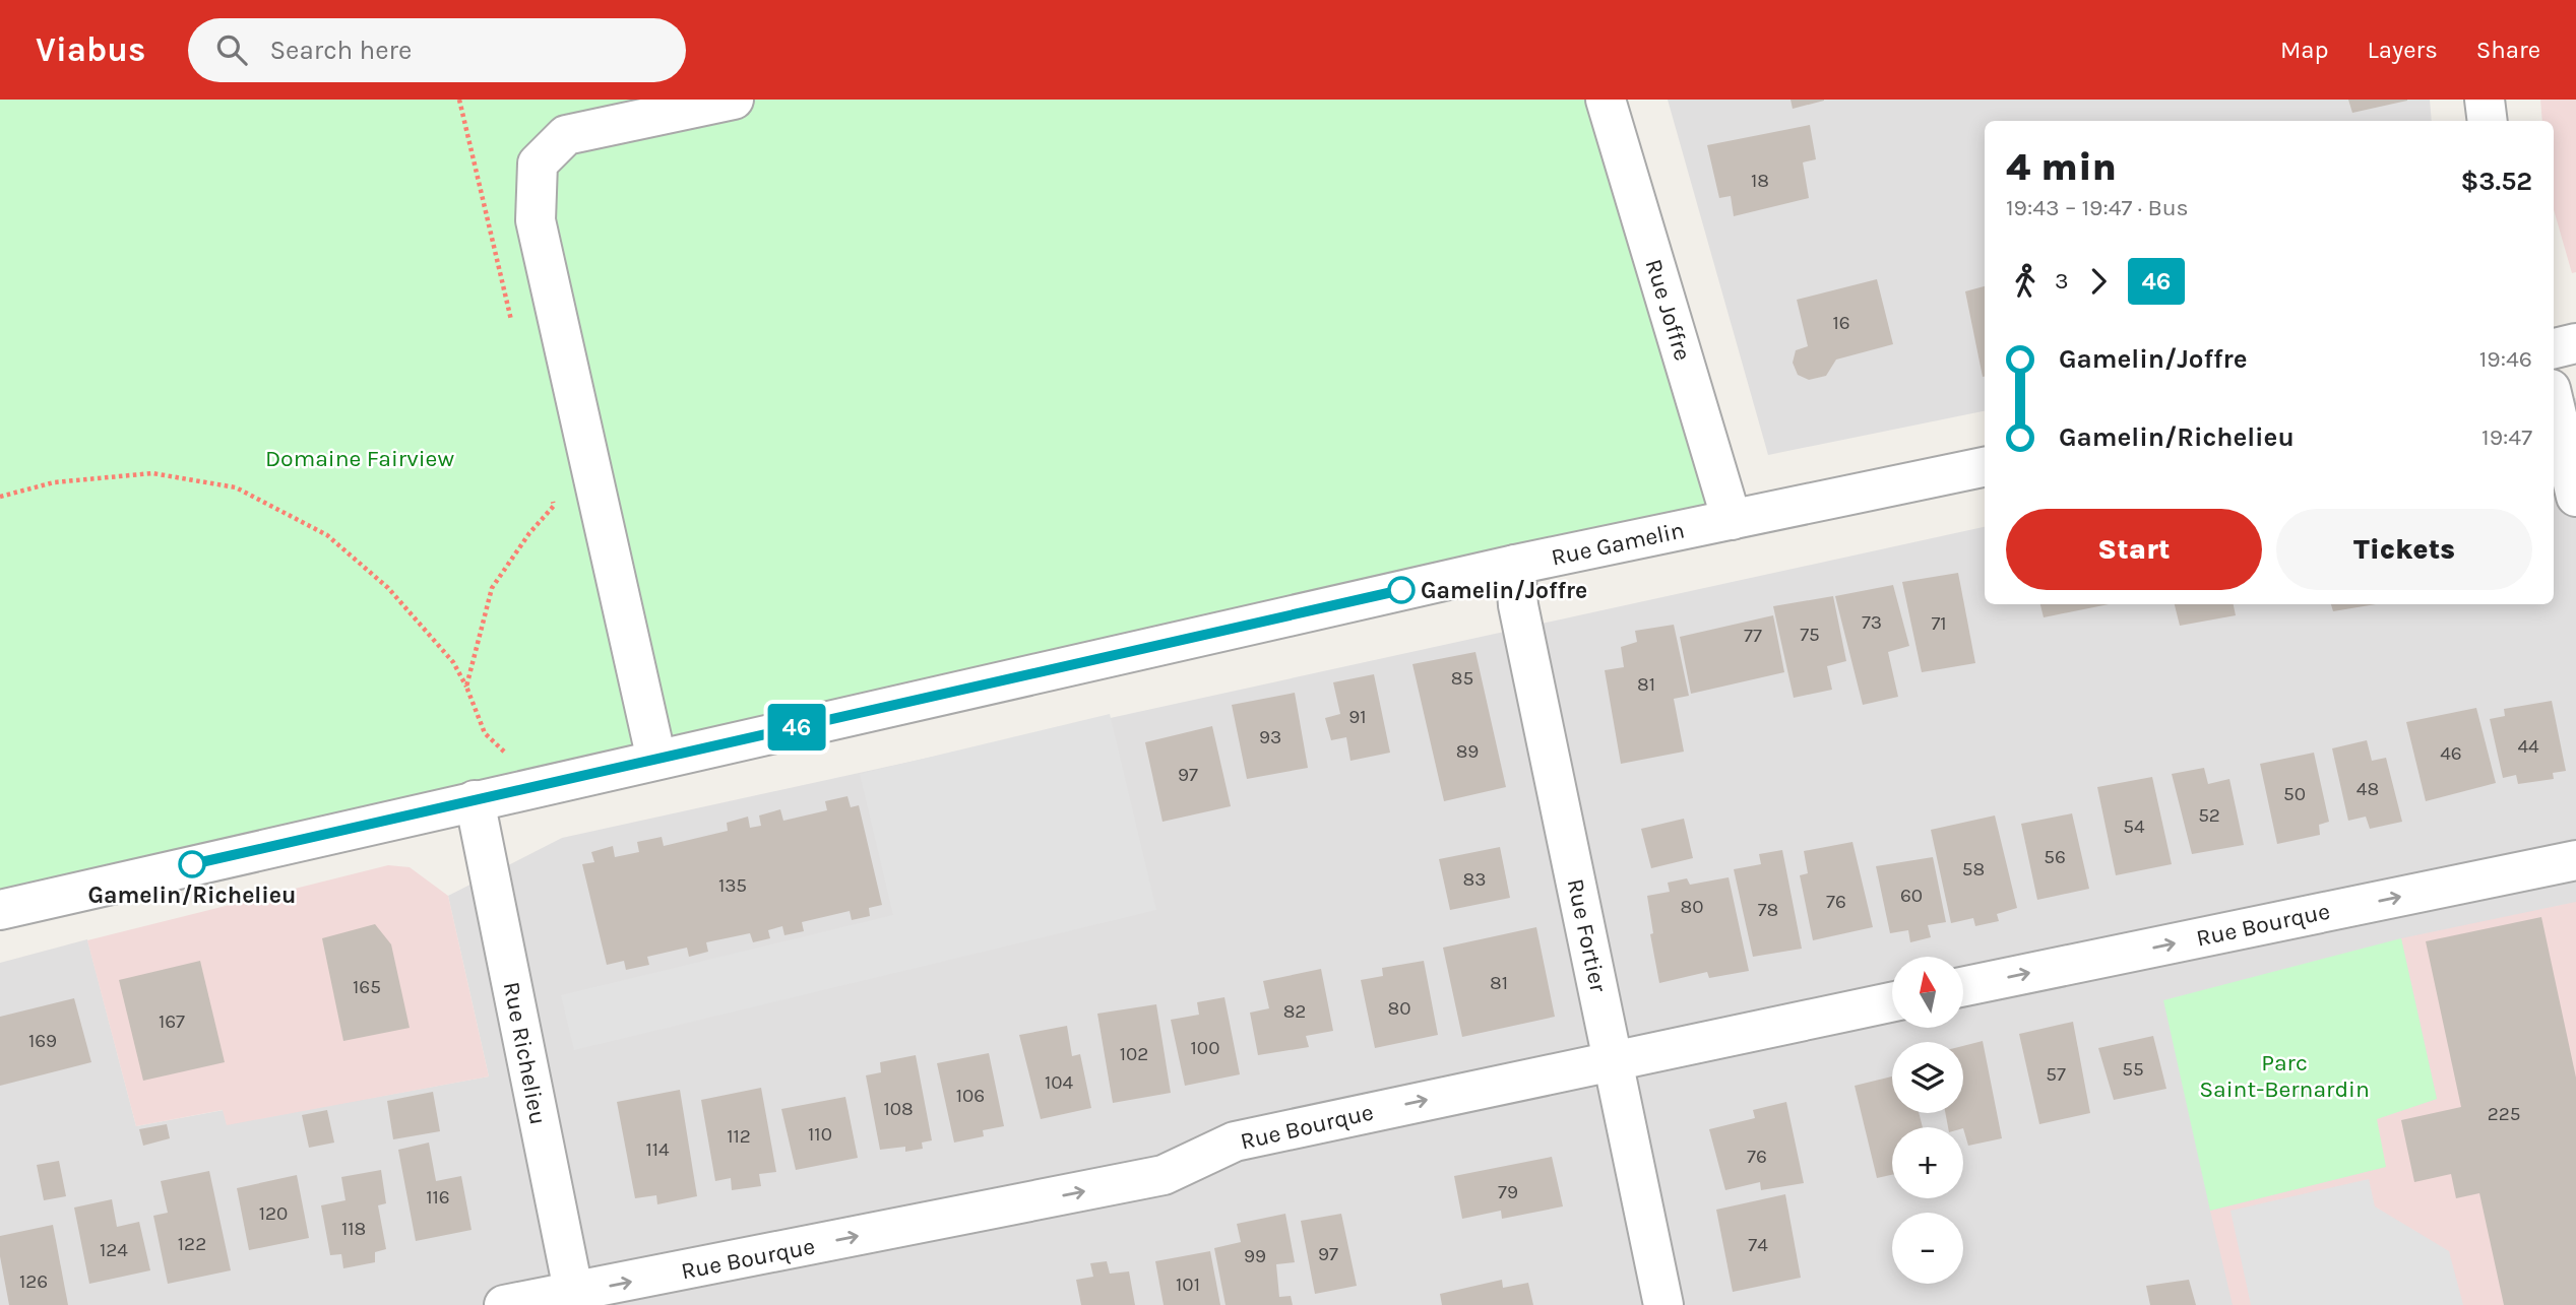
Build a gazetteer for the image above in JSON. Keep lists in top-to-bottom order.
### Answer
{
  "streets": {
    "street": [
      "Rue Joffre",
      "Rue Gamelin",
      "Rue Bourque",
      "Rue Fortier",
      "Rue Richelieu"
    ]
  },
  "crossings": [
    ["Rue Joffre", "Rue Gamelin"],
    ["Rue Gamelin", "Rue Fortier"],
    ["Rue Gamelin", "Rue Richelieu"],
    ["Rue Bourque", "Rue Fortier"],
    ["Rue Bourque", "Rue Richelieu"]
  ],
  "one_way": ["Rue Bourque"],
  "parks": ["Domaine Fairview", "Parc Saint-Bernardin"],
  "places": ["Gamelin/Joffre", "Gamelin/Richelieu"],
  "lines": ["bus line 46"],
  "house_numbers": [
    "18",
    "16",
    "73",
    "71",
    "75",
    "77",
    "85",
    "81",
    "91",
    "93",
    "44",
    "89",
    "46",
    "97",
    "48",
    "50",
    "52",
    "54",
    "56",
    "58",
    "83",
    "135",
    "60",
    "76",
    "80",
    "78",
    "81",
    "165",
    "80",
    "82",
    "167",
    "169",
    "100",
    "102",
    "55",
    "57",
    "104",
    "106",
    "108",
    "225",
    "110",
    "112",
    "114",
    "76",
    "79",
    "116",
    "120",
    "118",
    "122",
    "74",
    "124",
    "97",
    "99",
    "126",
    "101"
  ],
  "north": "top",
  "page": {
    "header": "Viabus",
    "search": "Search here",
    "nav": ["Map", "Layers", "Share"],
    "on_map": "46",
    "heading": ["4 min", "19:43 – 19:47 · Bus", "$3.52"],
    "legs": ["3", "46"],
    "list": [
      {
        "name": "Gamelin/Joffre",
        "value": "19:46"
      },
      {
        "name": "Gamelin/Richelieu",
        "value": "19:47"
      }
    ],
    "buttons": ["Start", "Tickets"],
    "map_buttons": ["+", "−"]
  }
}
